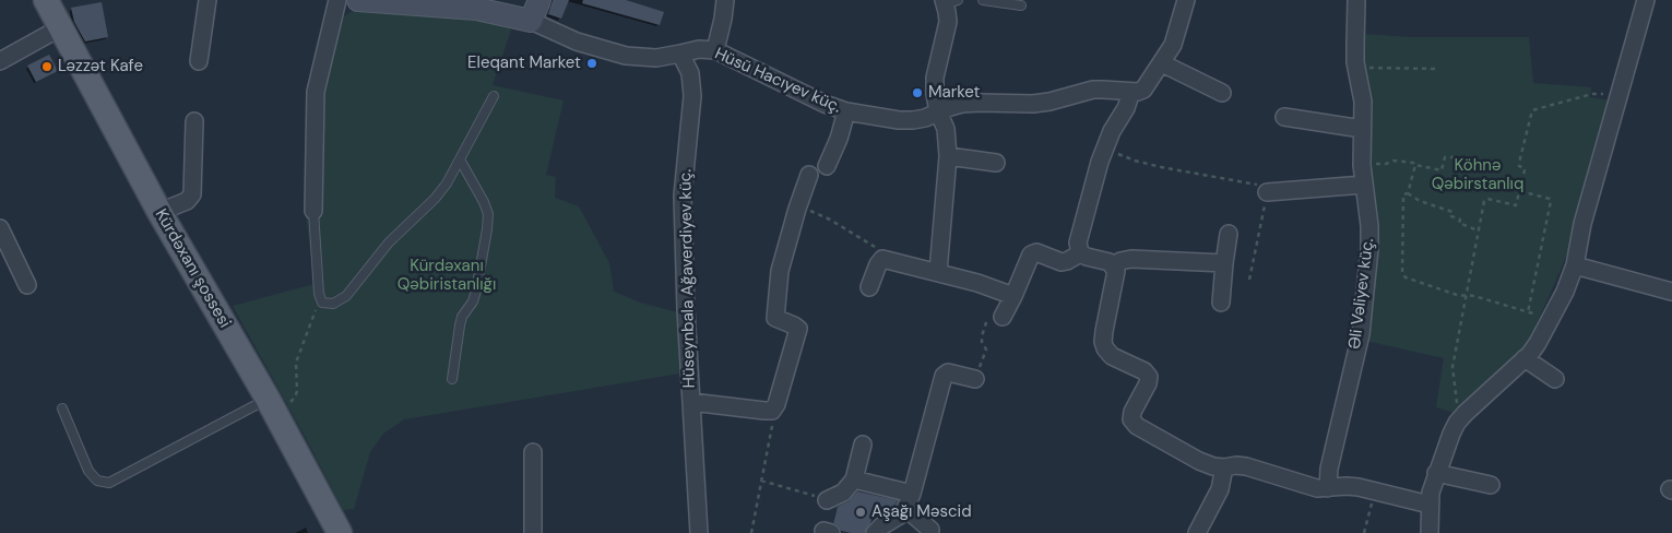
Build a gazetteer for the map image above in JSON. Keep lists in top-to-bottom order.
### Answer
{
  "streets": {
    "main road": ["Kürdəxanı şossesi"],
    "street": ["Hüsü Hacıyev küç.", "Hüseynbala Ağaverdiyev küç.", "Əli Vəliyev küç."]
  },
  "crossings": [
    ["Hüsü Hacıyev küç.", "Hüseynbala Ağaverdiyev küç."]
  ],
  "parks": ["Köhnə Qəbirstanlıq", "Kürdəxanı Qəbiristanlığı"],
  "places": [
    "Eleqant Market",
    "Ləzzət Kafe",
    "Market",
    "Aşağı Məscid"
  ]
}
